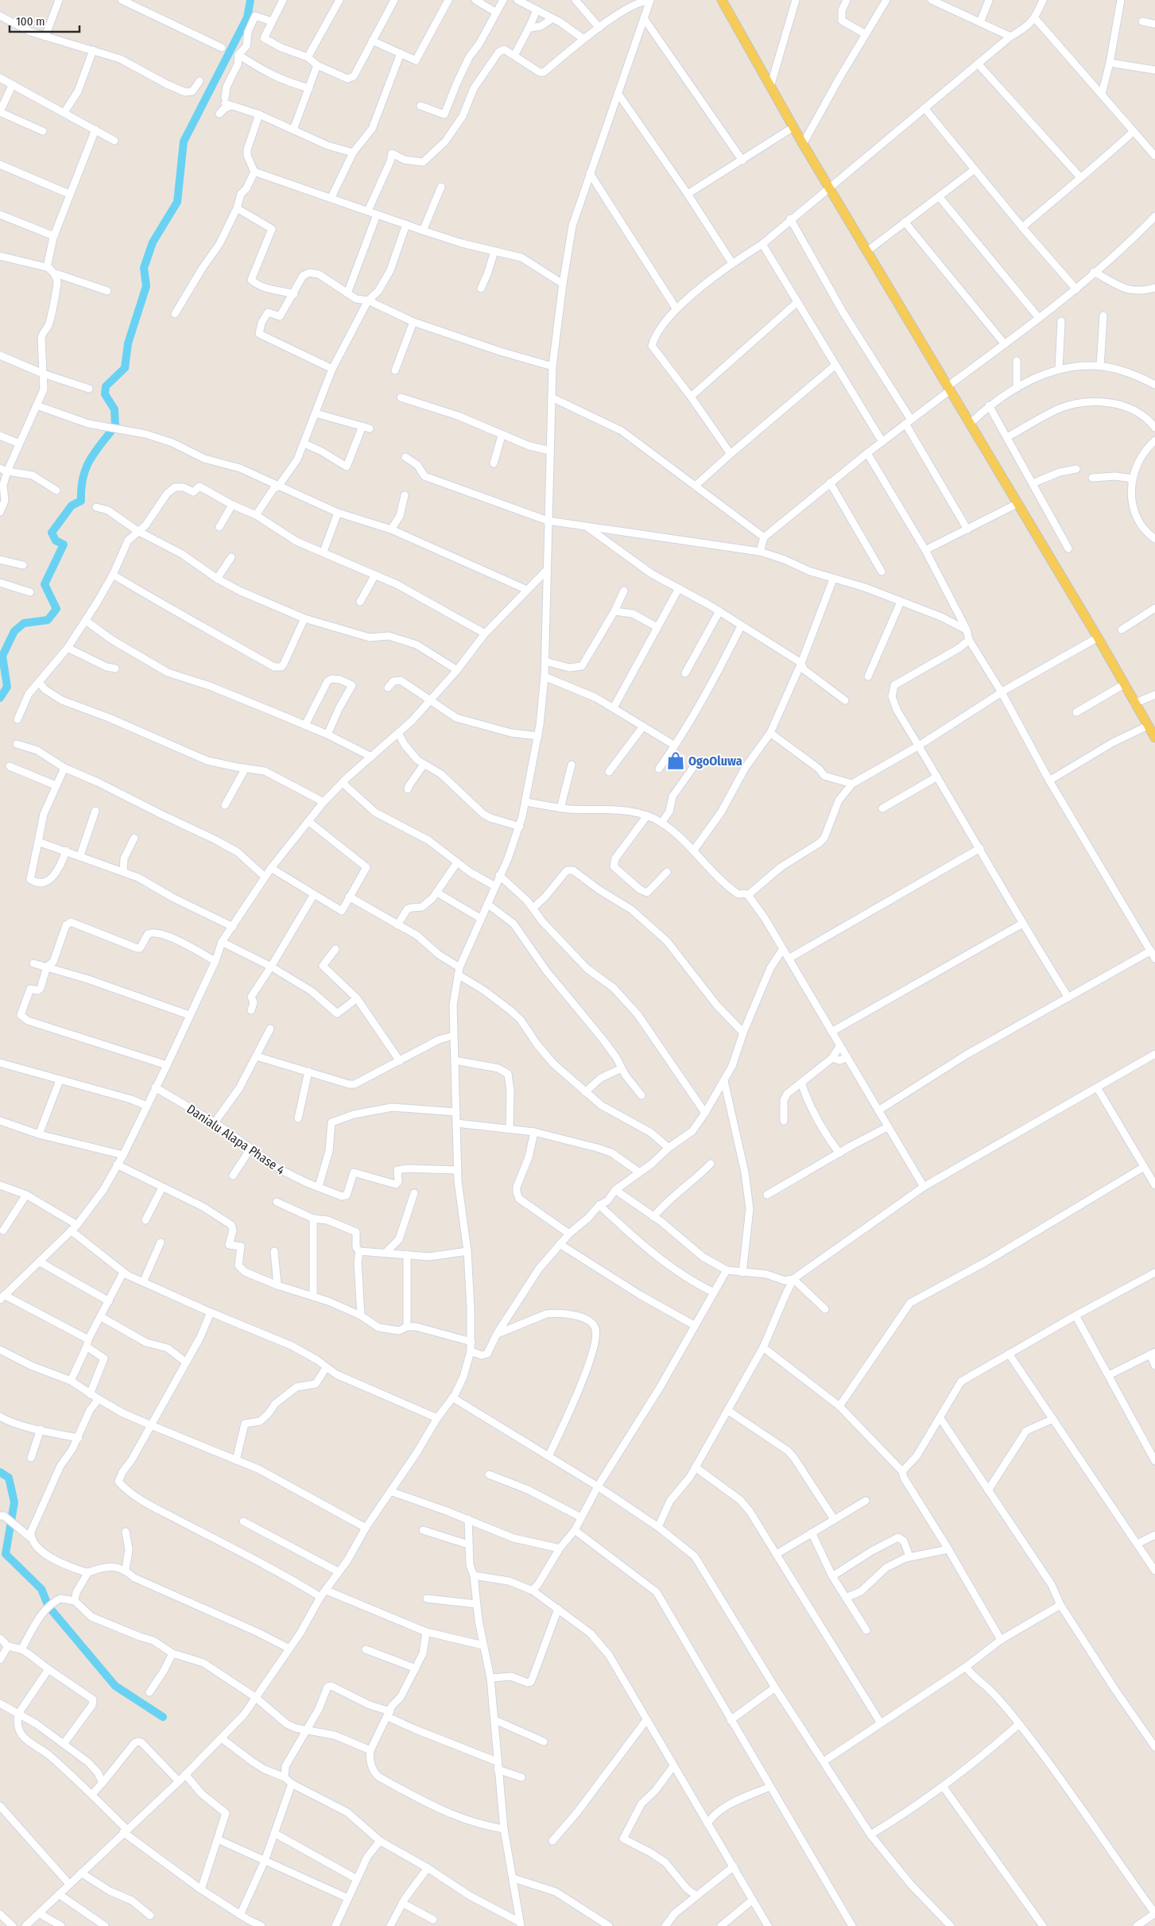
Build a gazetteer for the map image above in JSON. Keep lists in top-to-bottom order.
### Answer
{
  "streets": {
    "street": ["Danialu Alapa Phase 4"]
  },
  "places": {
    "shop": ["OgoOluwa"]
  },
  "scale_bar": "100 m"
}
